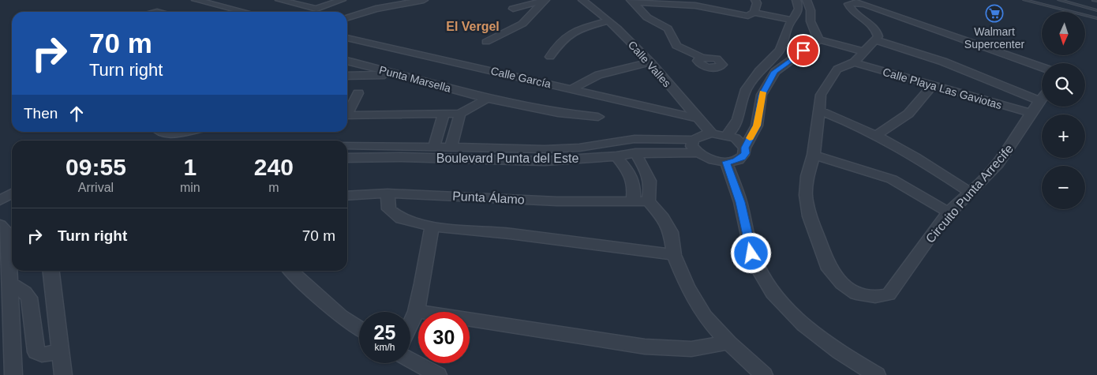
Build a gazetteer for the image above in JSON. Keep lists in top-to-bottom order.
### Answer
{
  "streets": {
    "street": [
      "Calle Valles",
      "Calle García",
      "Punta Marsella",
      "Calle Playa Las Gaviotas",
      "Boulevard Punta del Este",
      "Circuito Punta Arrecife",
      "Punta Álamo"
    ]
  },
  "crossings": [
    ["Calle Valles", "Calle García"],
    ["Calle Playa Las Gaviotas", "Circuito Punta Arrecife"]
  ],
  "districts": ["El Vergel"],
  "places": {
    "supermarket": ["Walmart Supercenter"]
  },
  "north": "bottom",
  "page": {
    "map_buttons": ["+", "−"],
    "turn": ["70 m", "Turn right"],
    "then": "Then",
    "eta": [
      "09:55",
      "Arrival",
      "1",
      "min",
      "240",
      "m"
    ],
    "list": [
      {
        "name": "Turn right",
        "value": "70 m"
      }
    ],
    "speed": "25 km/h",
    "limit": "30"
  }
}
